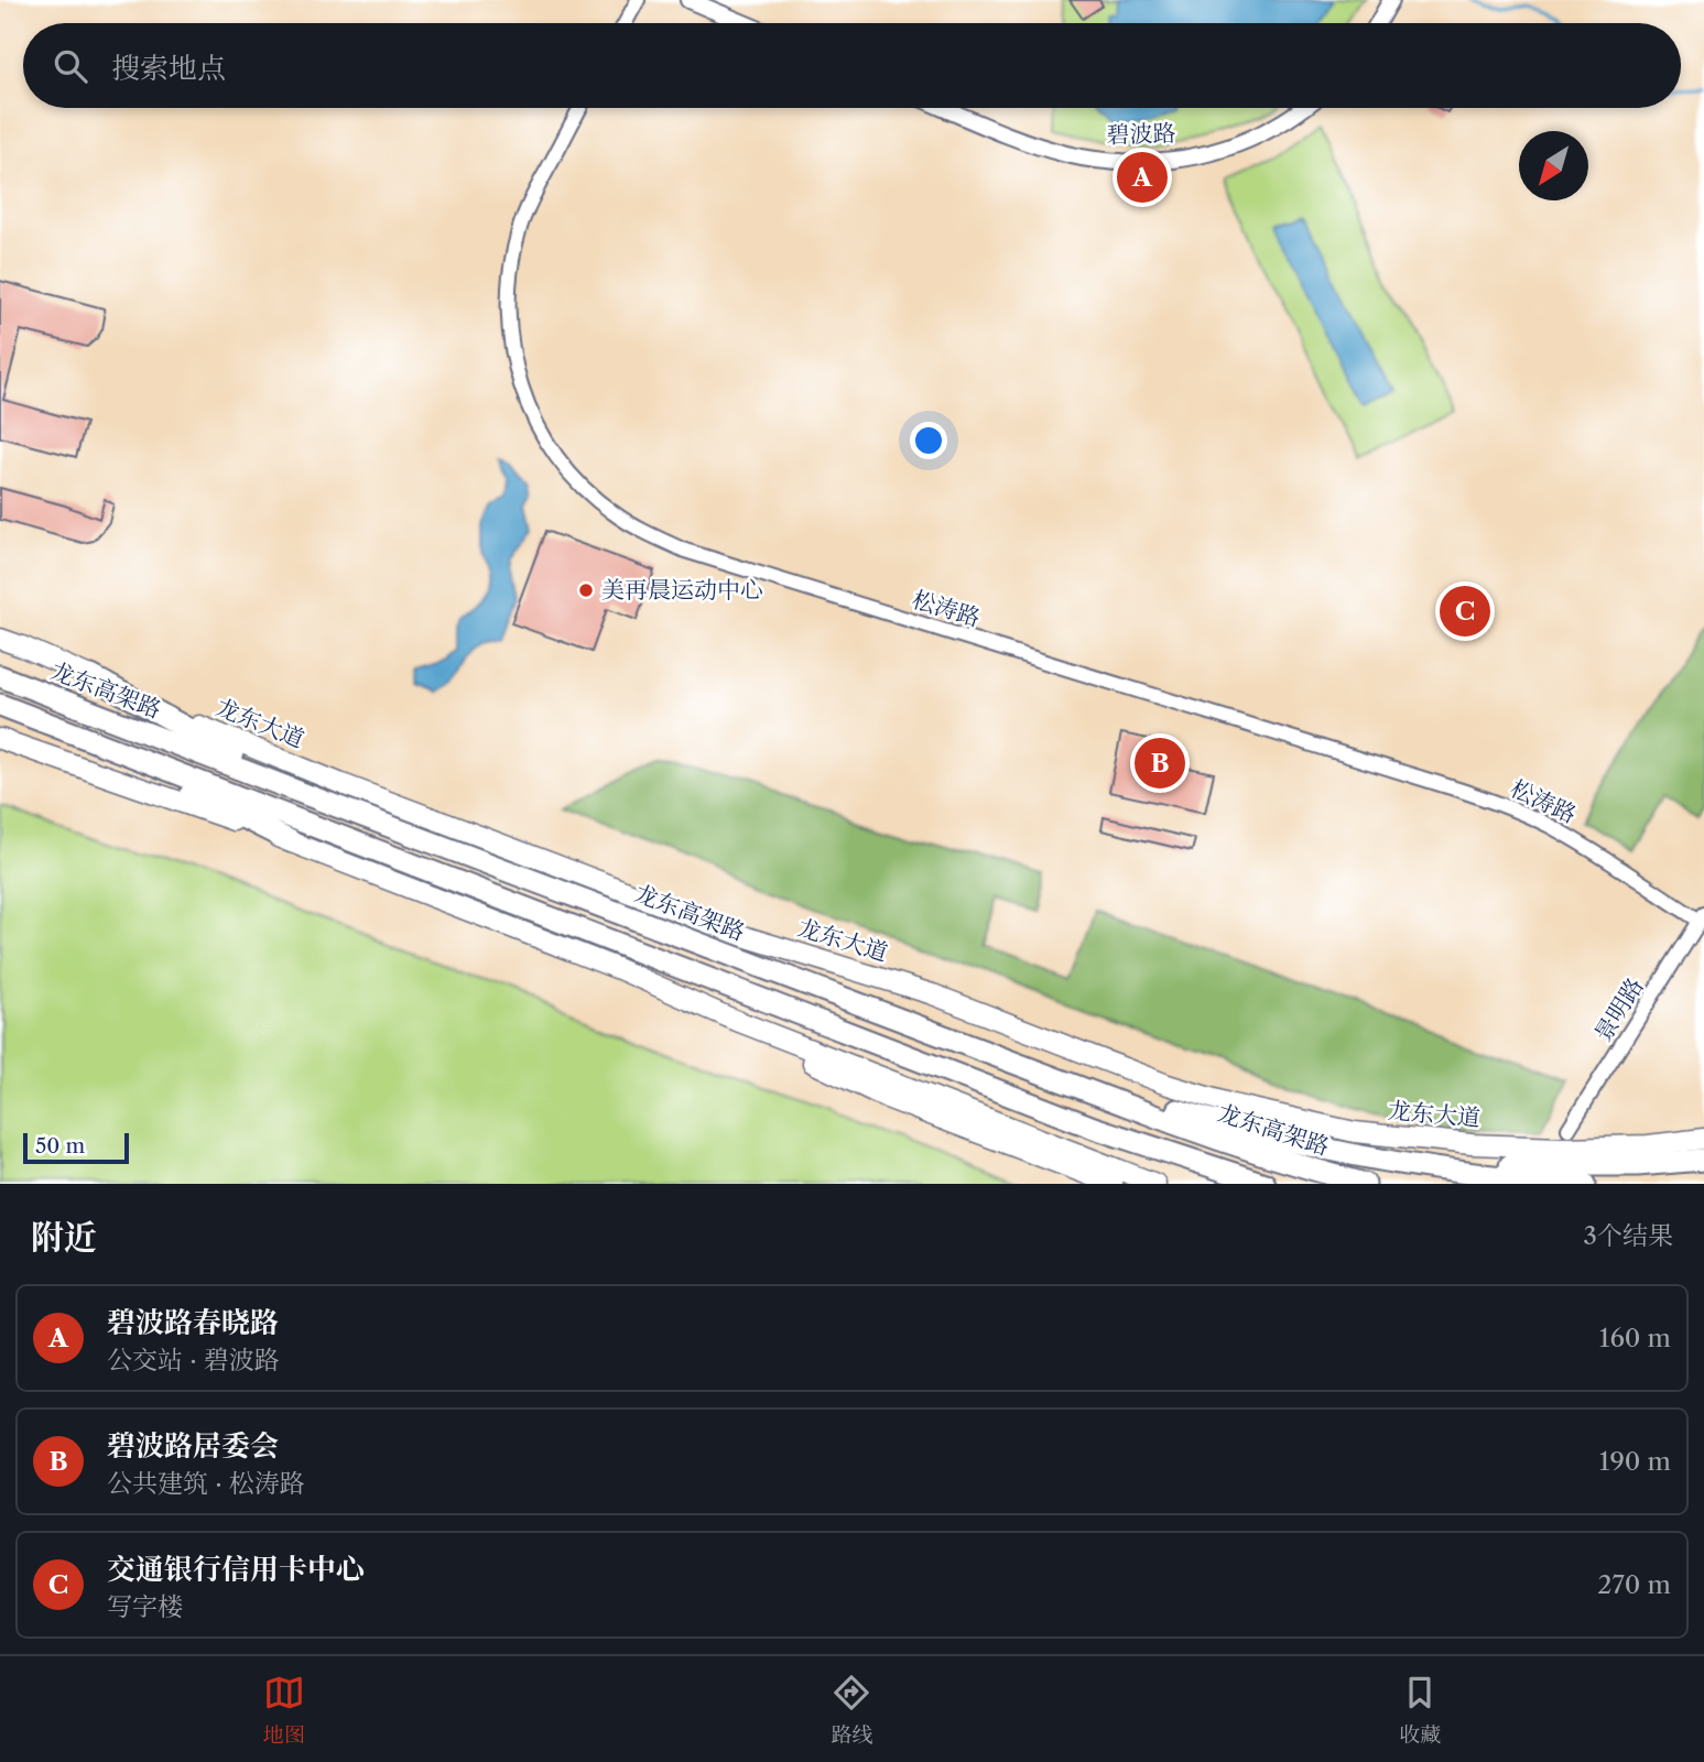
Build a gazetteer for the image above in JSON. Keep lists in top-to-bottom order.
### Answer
{
  "streets": {
    "highway": ["龙东高架路"],
    "main road": ["龙东大道"],
    "street": ["碧波路", "松涛路", "景明路"]
  },
  "crossings": [
    ["松涛路", "景明路"]
  ],
  "places": ["美再晨运动中心"],
  "scale_bar": "50 m",
  "north": "bottom left",
  "page": {
    "search": "搜索地点",
    "pins": ["A", "C", "B"],
    "scale": "50 m",
    "heading": ["附近", "3个结果"],
    "list": [
      {
        "mark": "A",
        "name": "碧波路春晓路",
        "note": "公交站 · 碧波路",
        "value": "160 m"
      },
      {
        "mark": "B",
        "name": "碧波路居委会",
        "note": "公共建筑 · 松涛路",
        "value": "190 m"
      },
      {
        "mark": "C",
        "name": "交通银行信用卡中心",
        "note": "写字楼",
        "value": "270 m"
      }
    ],
    "nav": ["地图", "路线", "收藏"]
  }
}
